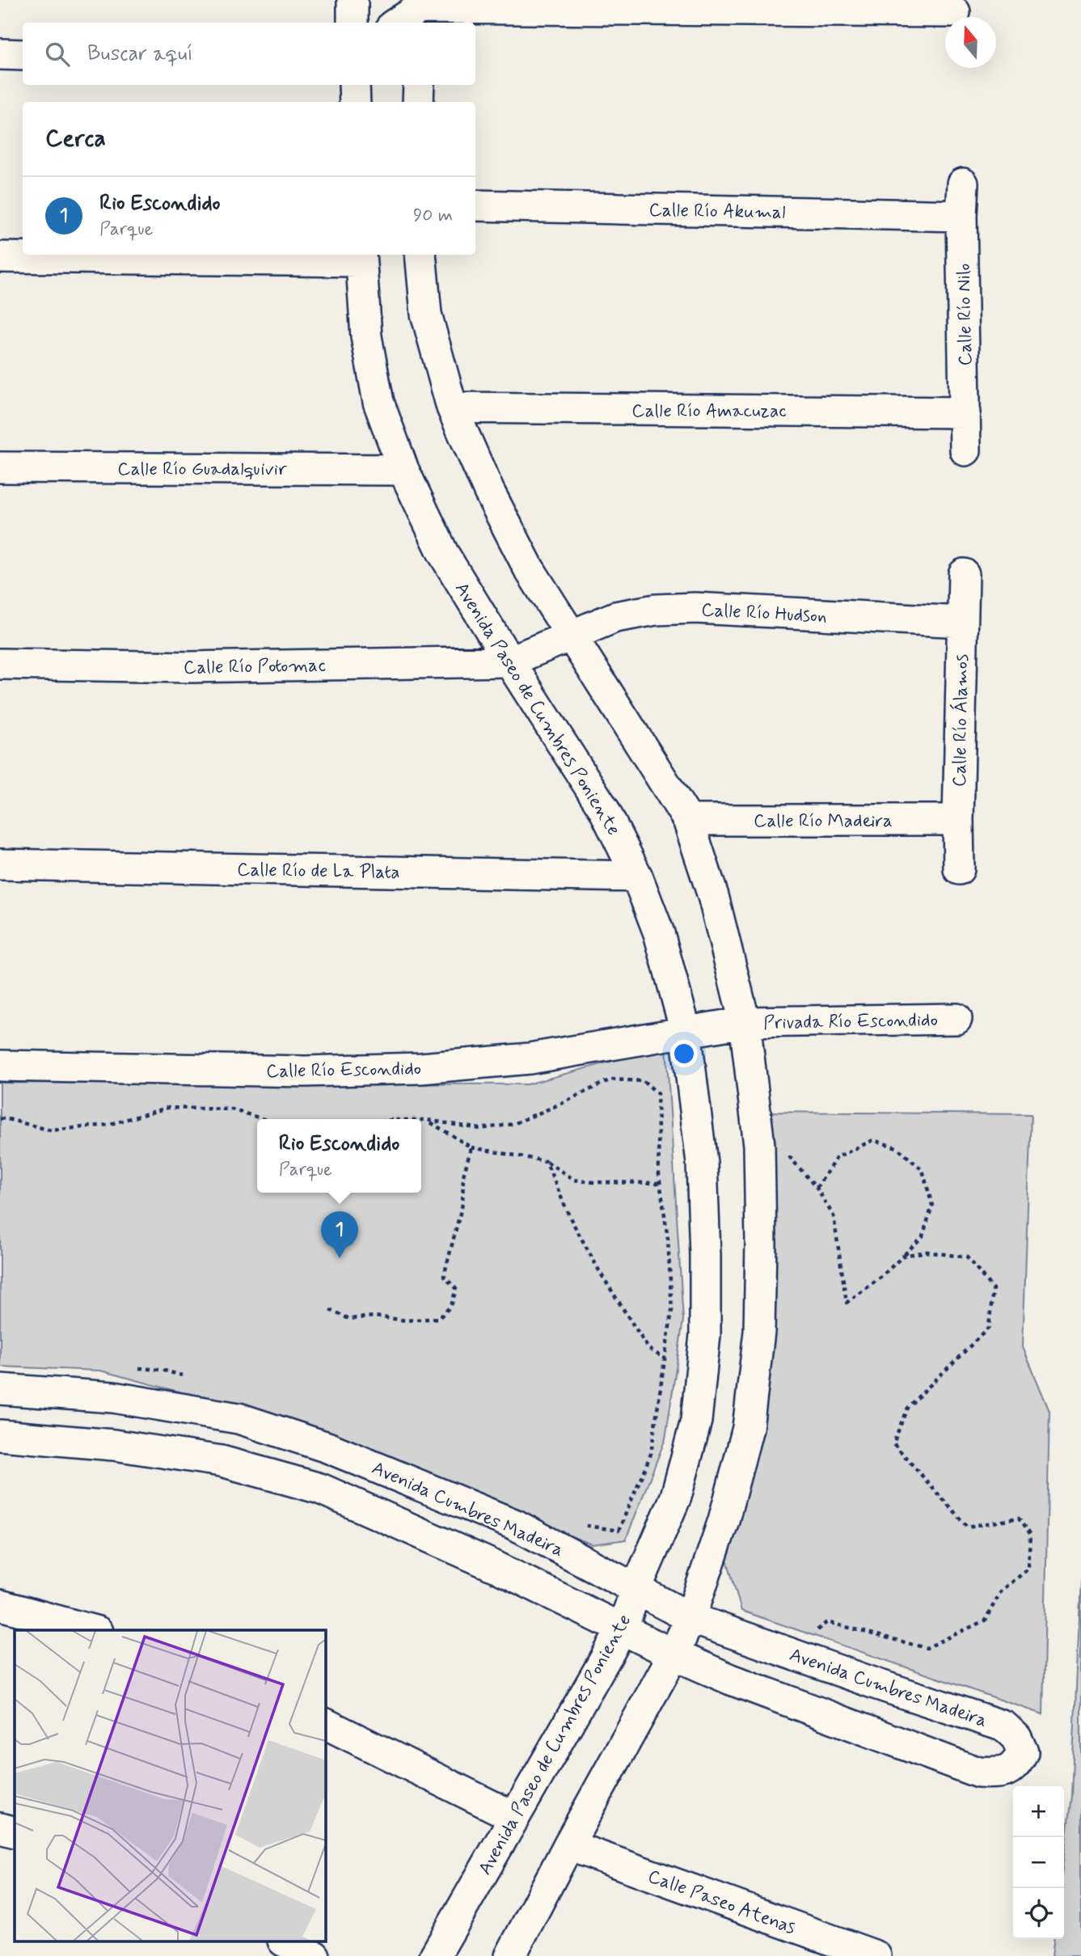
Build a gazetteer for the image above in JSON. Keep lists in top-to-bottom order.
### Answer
{
  "streets": {
    "street": [
      "Calle Río Akumal",
      "Calle Río Nilo",
      "Calle Río Amacuzac",
      "Calle Río Guadalquivir",
      "Calle Río Hudson",
      "Calle Río Potomac",
      "Avenida Paseo de Cumbres Poniente",
      "Calle Río Álamos",
      "Calle Río Madeira",
      "Calle Río de La Plata",
      "Privada Río Escondido",
      "Calle Río Escondido",
      "Avenida Cumbres Madeira",
      "Calle Paseo Atenas"
    ]
  },
  "crossings": [
    ["Calle Río Akumal", "Calle Río Nilo"],
    ["Calle Río Nilo", "Calle Río Amacuzac"],
    ["Calle Río Guadalquivir", "Avenida Paseo de Cumbres Poniente"],
    ["Calle Río Hudson", "Calle Río Potomac"],
    ["Calle Río Hudson", "Avenida Paseo de Cumbres Poniente"],
    ["Calle Río Hudson", "Calle Río Álamos"],
    ["Calle Río Potomac", "Avenida Paseo de Cumbres Poniente"],
    ["Avenida Paseo de Cumbres Poniente", "Calle Río de La Plata"],
    ["Avenida Paseo de Cumbres Poniente", "Privada Río Escondido"],
    ["Avenida Paseo de Cumbres Poniente", "Calle Río Escondido"],
    ["Avenida Paseo de Cumbres Poniente", "Avenida Cumbres Madeira"],
    ["Calle Río Álamos", "Calle Río Madeira"],
    ["Privada Río Escondido", "Calle Río Escondido"]
  ],
  "north": "top",
  "page": {
    "search": "Buscar aquí",
    "heading": "Cerca",
    "list": [
      {
        "mark": "1",
        "name": "Rio Escondido",
        "note": "Parque",
        "value": "90 m"
      }
    ],
    "popup": ["Rio Escondido", "Parque"],
    "pins": "1",
    "map_buttons": ["+", "−"]
  }
}
